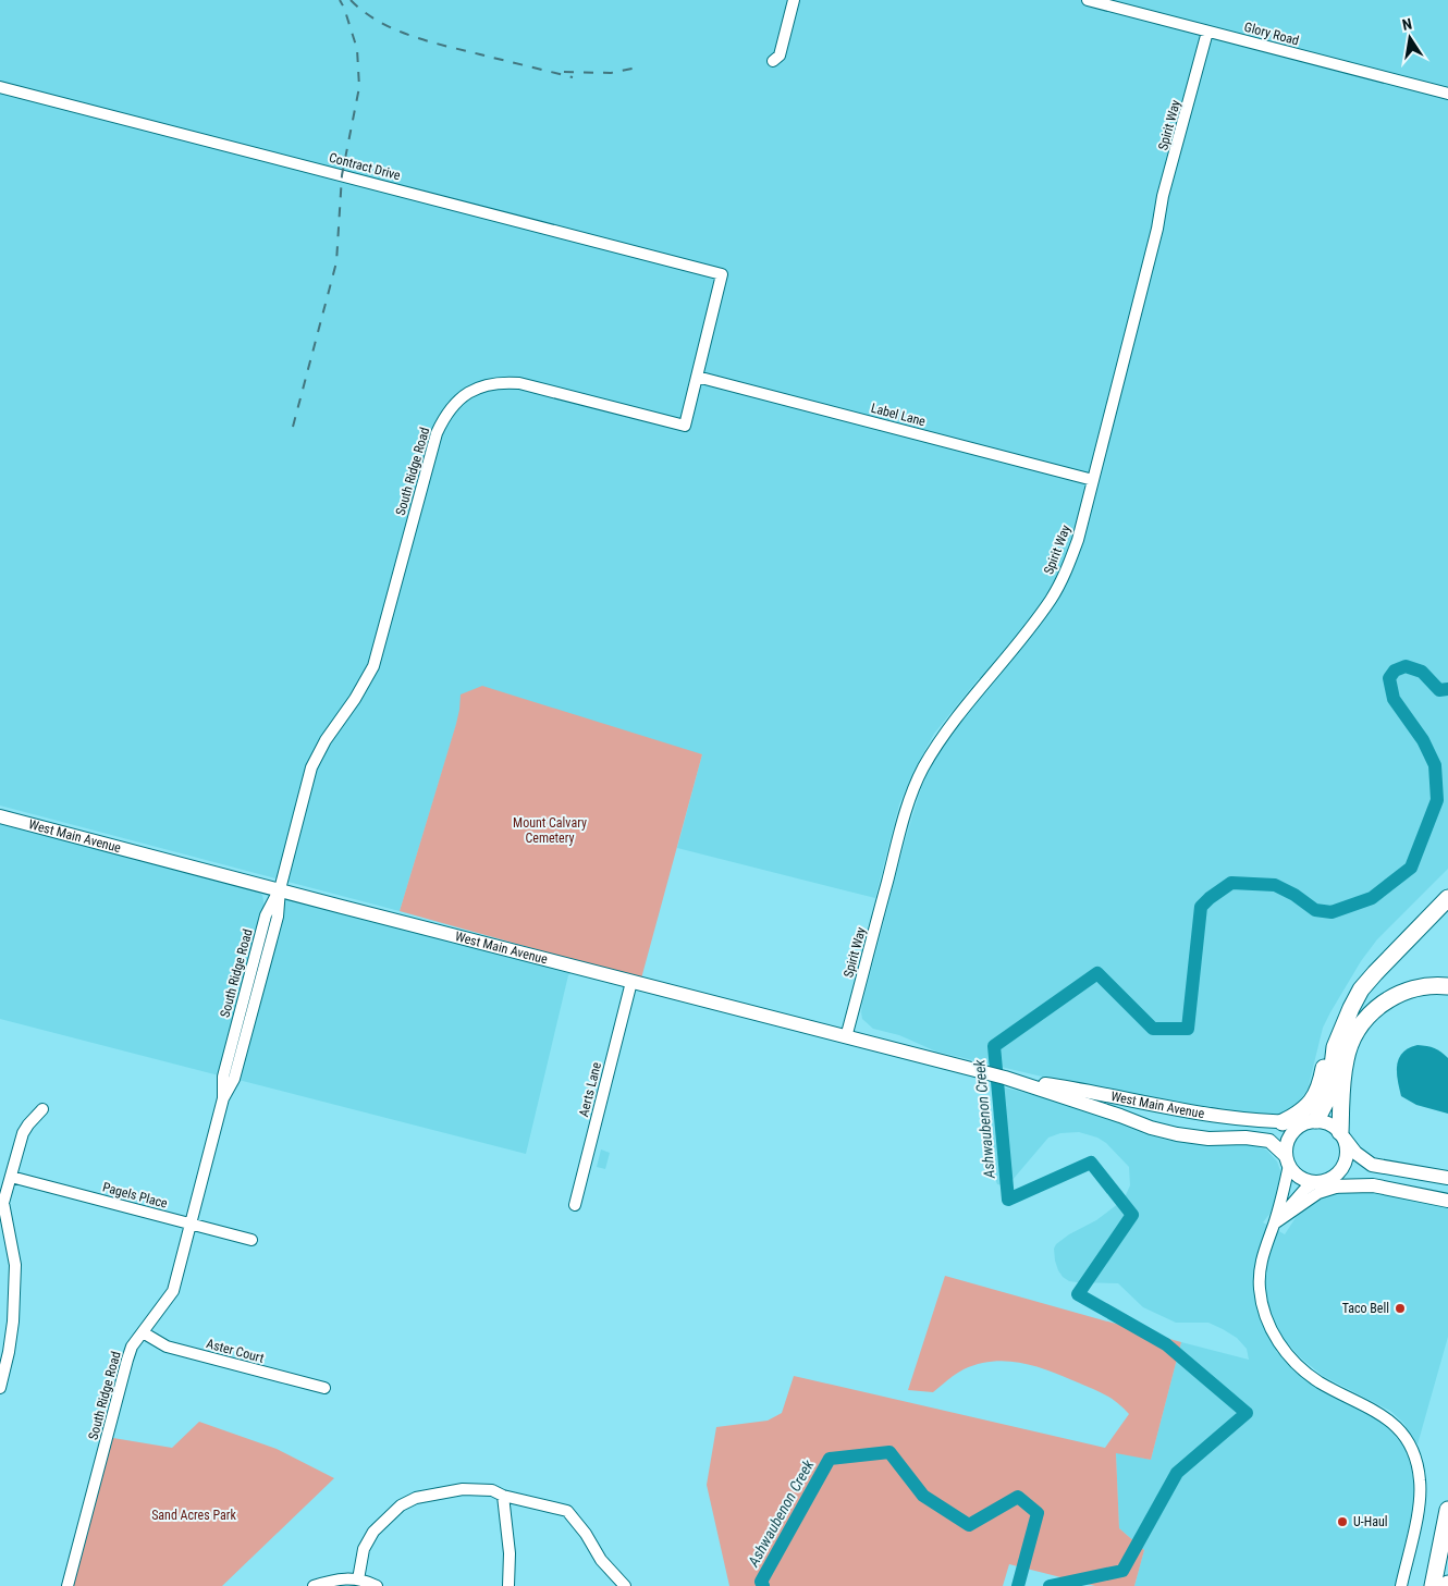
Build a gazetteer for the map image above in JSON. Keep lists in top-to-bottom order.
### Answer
{
  "streets": {
    "main road": ["West Main Avenue"],
    "street": [
      "Glory Road",
      "Spirit Way",
      "Contract Drive",
      "Label Lane",
      "South Ridge Road",
      "Aerts Lane",
      "Pagels Place",
      "Aster Court"
    ]
  },
  "crossings": [
    ["Glory Road", "Spirit Way"],
    ["Spirit Way", "Label Lane"],
    ["Spirit Way", "West Main Avenue"],
    ["Contract Drive", "South Ridge Road"],
    ["Label Lane", "South Ridge Road"],
    ["South Ridge Road", "West Main Avenue"],
    ["South Ridge Road", "Pagels Place"],
    ["South Ridge Road", "Aster Court"],
    ["West Main Avenue", "Aerts Lane"]
  ],
  "water": ["Ashwaubenon Creek"],
  "parks": ["Mount Calvary Cemetery", "Sand Acres Park"],
  "places": ["Taco Bell", "U-Haul"],
  "north": "top"
}
